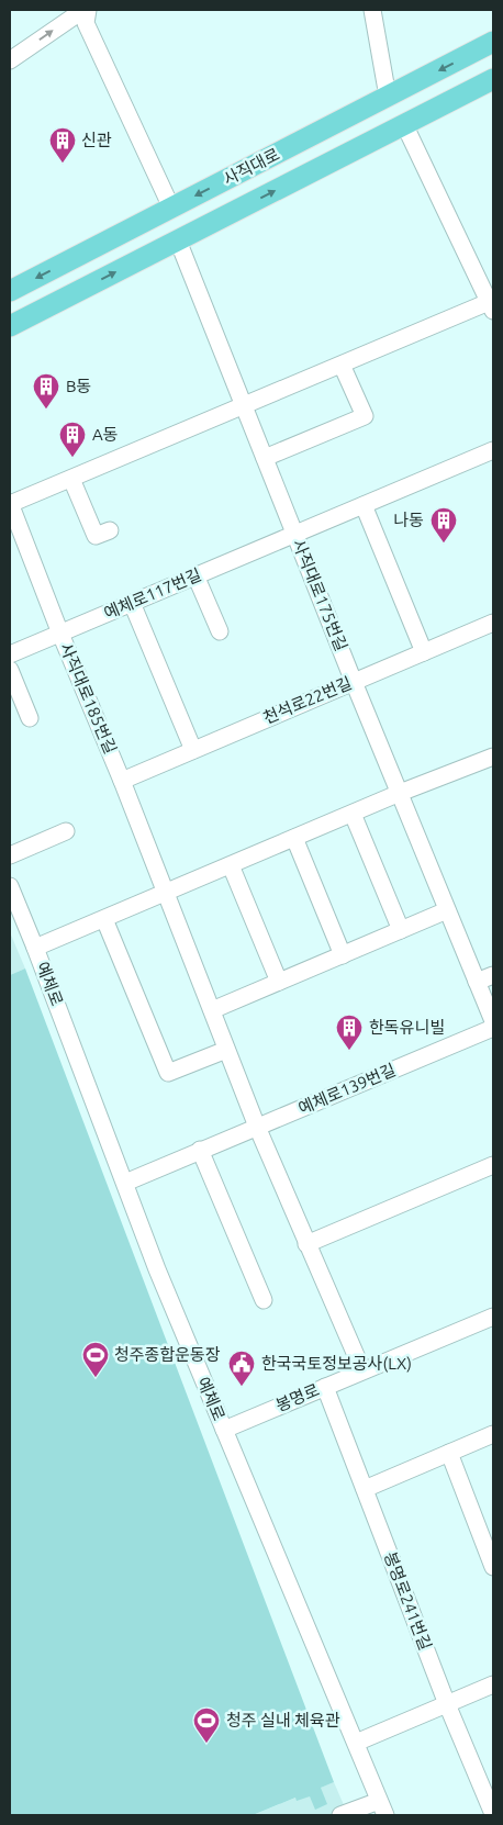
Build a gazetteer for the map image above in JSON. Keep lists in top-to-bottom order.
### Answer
{
  "streets": {
    "main road": ["사직대로"],
    "street": [
      "예체로117번길",
      "사직대로175번길",
      "사직대로185번길",
      "천석로22번길",
      "예체로",
      "예체로139번길",
      "봉명로",
      "봉명로241번길"
    ]
  },
  "crossings": [
    ["사직대로", "사직대로175번길"],
    ["예체로117번길", "사직대로175번길"],
    ["예체로117번길", "사직대로185번길"],
    ["사직대로175번길", "천석로22번길"],
    ["사직대로185번길", "천석로22번길"],
    ["사직대로185번길", "예체로139번길"],
    ["사직대로185번길", "봉명로"],
    ["예체로", "예체로139번길"],
    ["예체로", "봉명로"],
    ["봉명로", "봉명로241번길"]
  ],
  "places": {
    "building": [
      "신관",
      "B동",
      "A동",
      "나동",
      "한독유니빌"
    ],
    "sports": ["청주종합운동장", "청주 실내 체육관"],
    "public building": ["한국국토정보공사(LX)"]
  }
}
